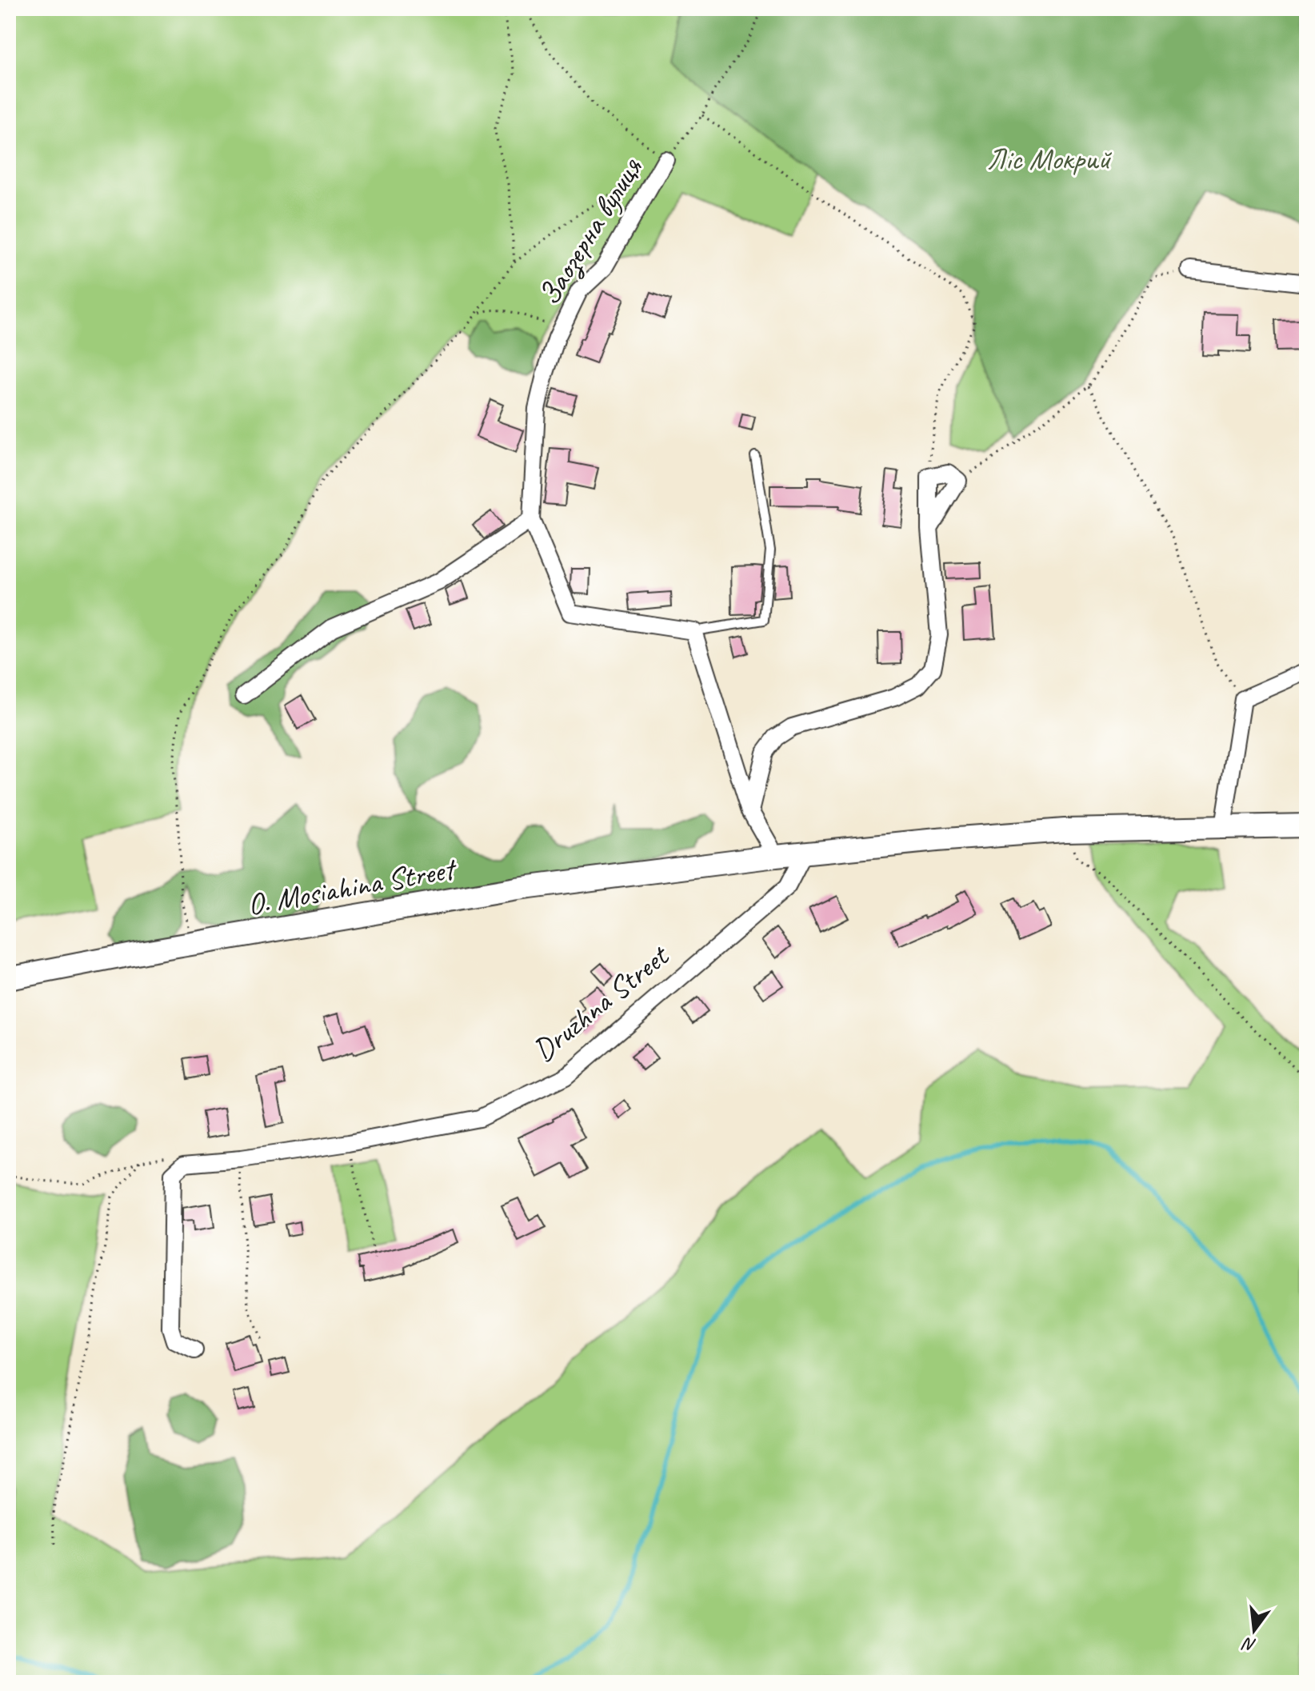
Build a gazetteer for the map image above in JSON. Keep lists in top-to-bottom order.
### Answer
{
  "streets": {
    "main road": ["O. Mosiahina Street"],
    "street": ["Заозерна вулиця", "Druzhna Street"]
  },
  "crossings": [
    ["O. Mosiahina Street", "Druzhna Street"]
  ],
  "parks": ["Ліс Мокрий"],
  "north": "bottom"
}
